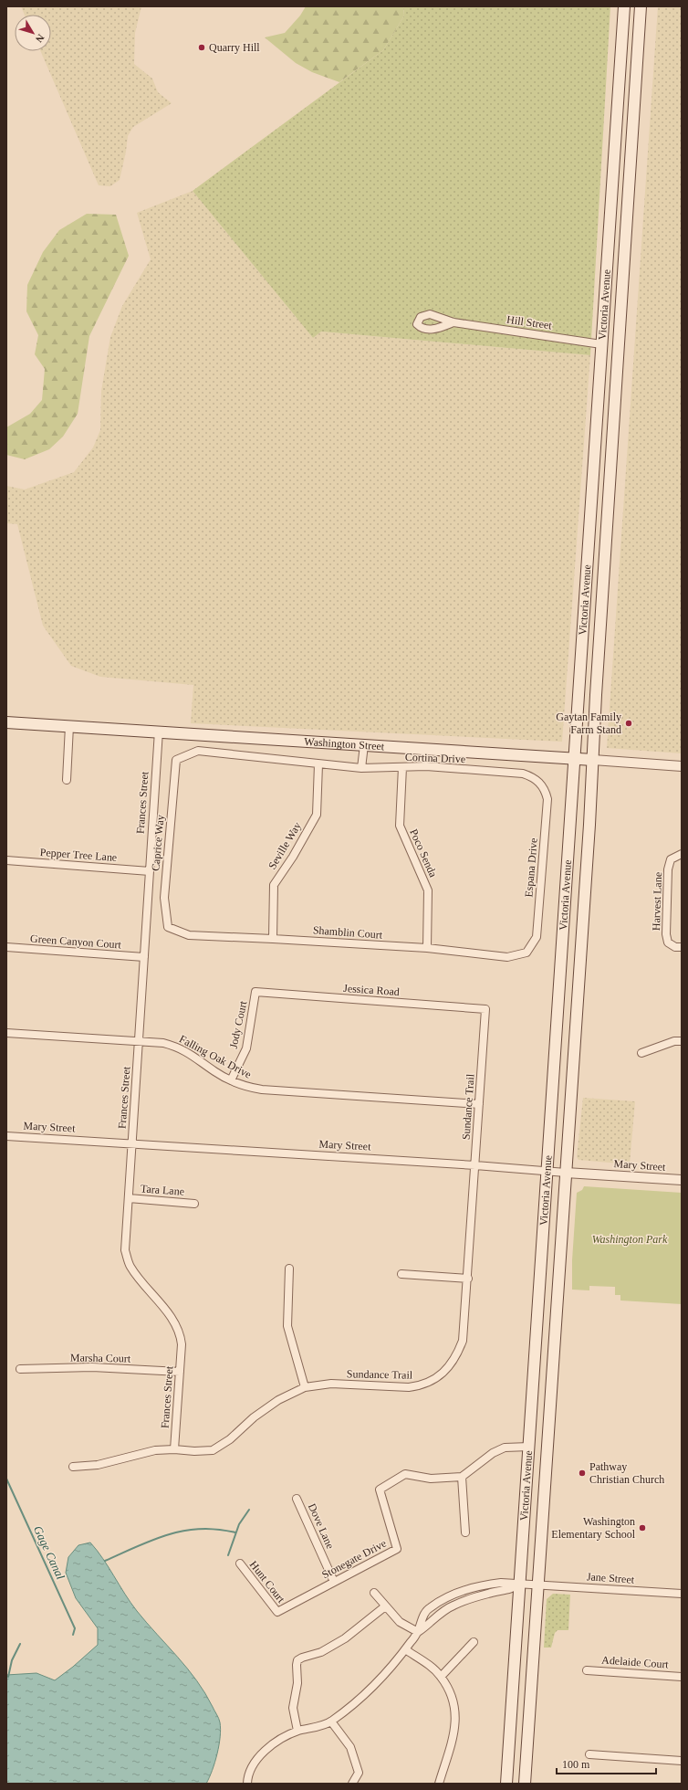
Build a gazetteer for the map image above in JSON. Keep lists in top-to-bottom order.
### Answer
{
  "streets": {
    "main road": ["Victoria Avenue", "Washington Street"],
    "street": [
      "Hill Street",
      "Cortina Drive",
      "Frances Street",
      "Caprice Way",
      "Seville Way",
      "Poco Senda",
      "Pepper Tree Lane",
      "Espana Drive",
      "Harvest Lane",
      "Shamblin Court",
      "Green Canyon Court",
      "Jessica Road",
      "Jody Court",
      "Falling Oak Drive",
      "Sundance Trail",
      "Mary Street",
      "Tara Lane",
      "Marsha Court",
      "Dove Lane",
      "Stonegate Drive",
      "Jane Street",
      "Hunt Court",
      "Adelaide Court"
    ]
  },
  "crossings": [
    ["Victoria Avenue", "Hill Street"],
    ["Victoria Avenue", "Washington Street"],
    ["Victoria Avenue", "Mary Street"],
    ["Victoria Avenue", "Jane Street"],
    ["Washington Street", "Frances Street"],
    ["Cortina Drive", "Caprice Way"],
    ["Cortina Drive", "Seville Way"],
    ["Cortina Drive", "Poco Senda"],
    ["Cortina Drive", "Espana Drive"],
    ["Frances Street", "Pepper Tree Lane"],
    ["Frances Street", "Green Canyon Court"],
    ["Frances Street", "Falling Oak Drive"],
    ["Frances Street", "Sundance Trail"],
    ["Frances Street", "Mary Street"],
    ["Frances Street", "Tara Lane"],
    ["Frances Street", "Marsha Court"],
    ["Caprice Way", "Shamblin Court"],
    ["Seville Way", "Shamblin Court"],
    ["Poco Senda", "Shamblin Court"],
    ["Espana Drive", "Shamblin Court"],
    ["Jessica Road", "Jody Court"],
    ["Jessica Road", "Sundance Trail"],
    ["Jody Court", "Falling Oak Drive"],
    ["Falling Oak Drive", "Sundance Trail"],
    ["Sundance Trail", "Mary Street"],
    ["Dove Lane", "Stonegate Drive"],
    ["Stonegate Drive", "Hunt Court"]
  ],
  "water": ["Gage Canal"],
  "parks": ["Washington Park"],
  "places": [
    "Quarry Hill",
    "Gaytan Family Farm Stand",
    "Pathway Christian Church",
    "Washington Elementary School"
  ],
  "scale_bar": "100 m",
  "north": "bottom right"
}
